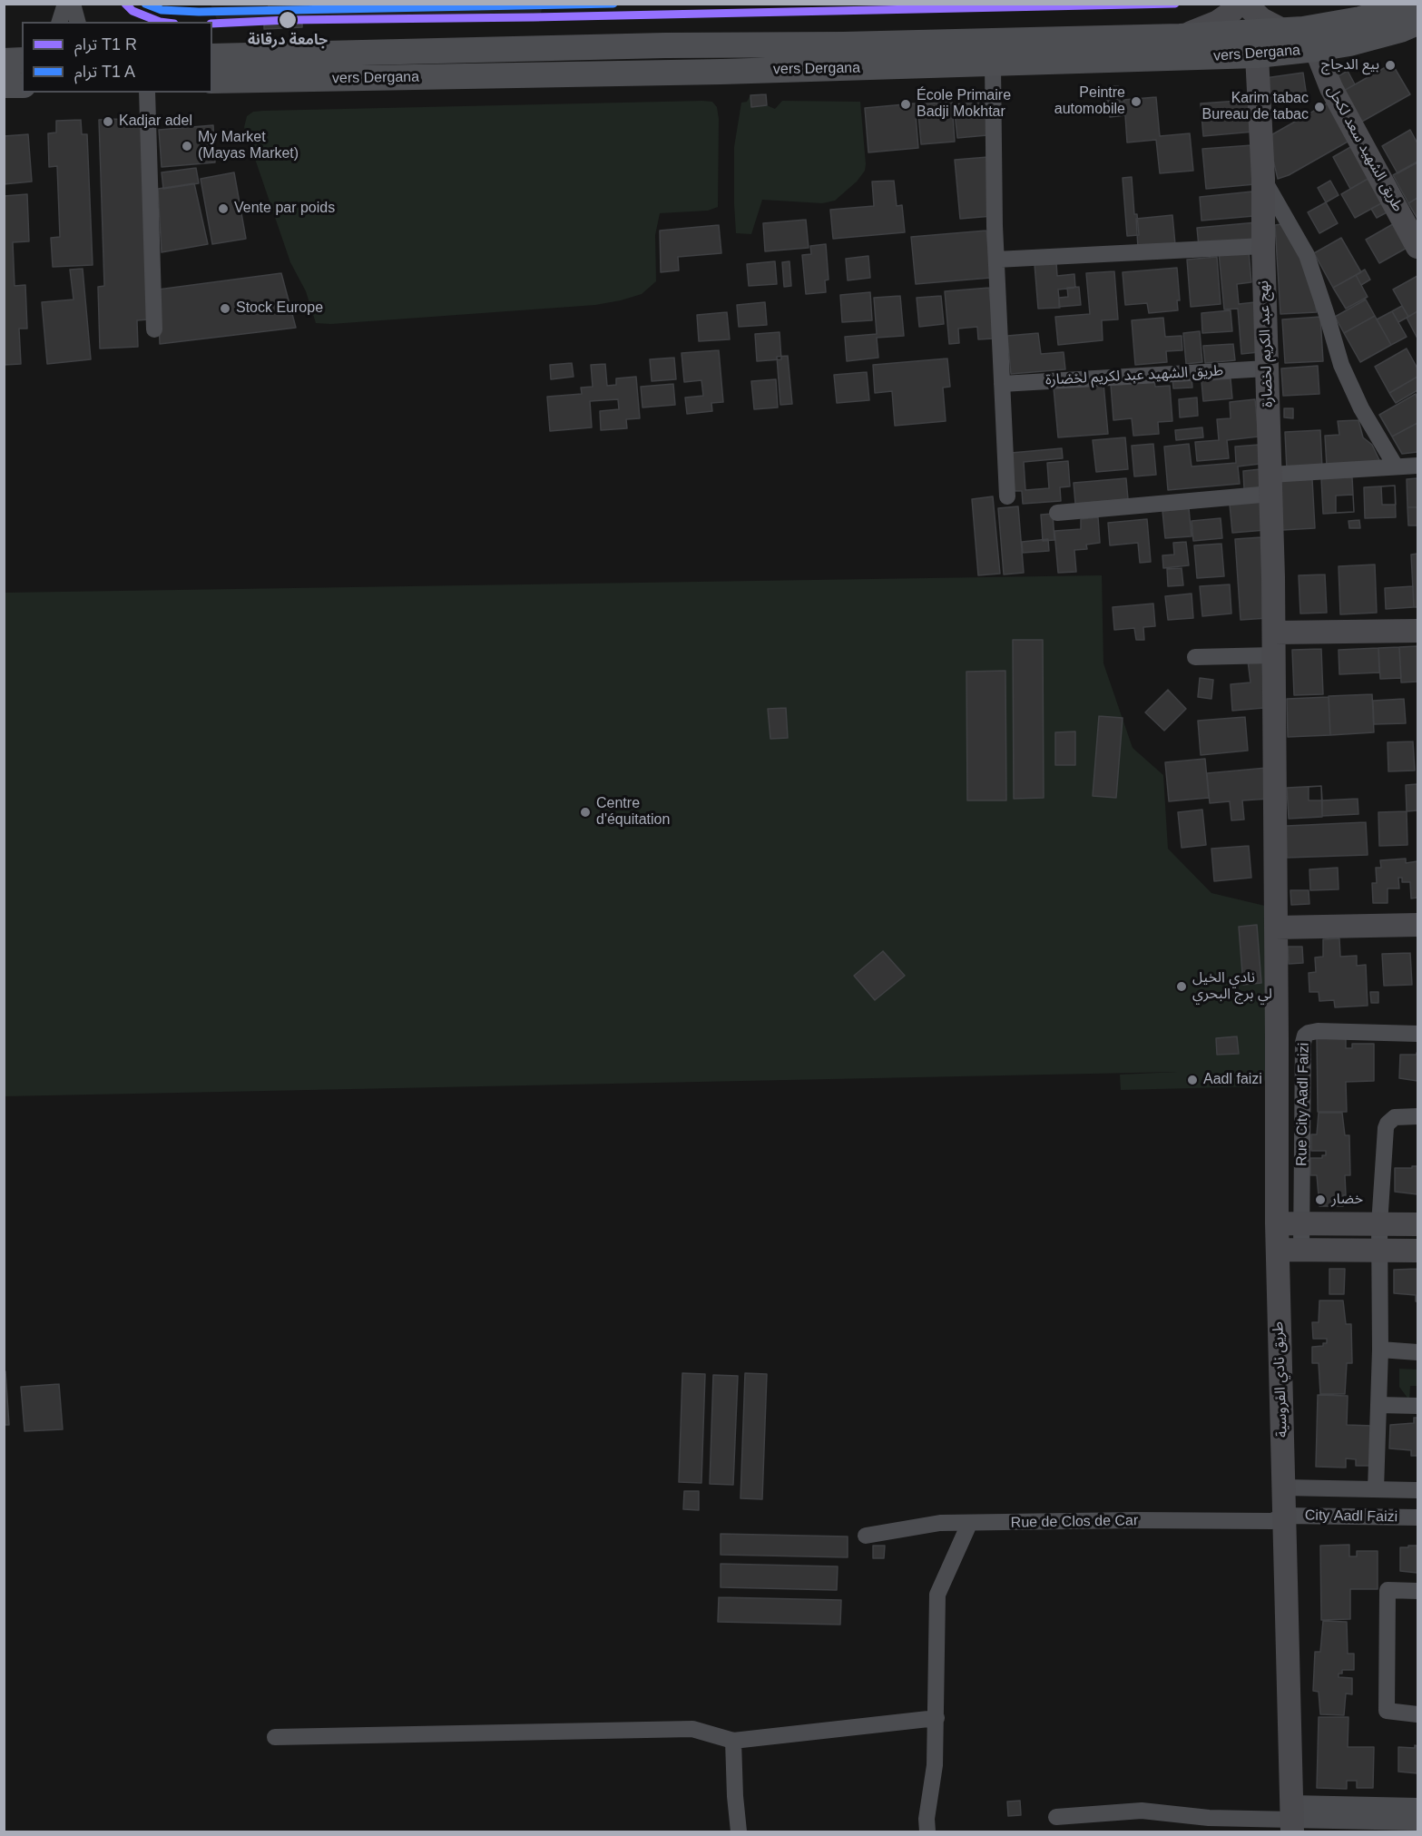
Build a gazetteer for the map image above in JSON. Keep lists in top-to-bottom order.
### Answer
{
  "streets": {
    "main road": [
      "vers Dergana",
      "طريق الشهيد سعد لكحل",
      "نهج عبد الكريم لخضارة",
      "طريق نادي الفروسية"
    ],
    "street": [
      "طريق الشهيد عبد لكريم لخضارة",
      "Rue City Aadl Faizi",
      "City Aadl Faizi",
      "Rue de Clos de Car"
    ]
  },
  "crossings": [
    ["vers Dergana", "طريق الشهيد سعد لكحل"],
    ["vers Dergana", "نهج عبد الكريم لخضارة"],
    ["نهج عبد الكريم لخضارة", "طريق الشهيد عبد لكريم لخضارة"],
    ["نهج عبد الكريم لخضارة", "طريق نادي الفروسية"],
    ["طريق نادي الفروسية", "City Aadl Faizi"],
    ["طريق نادي الفروسية", "Rue de Clos de Car"],
    ["City Aadl Faizi", "Rue de Clos de Car"]
  ],
  "places": [
    "جامعة درقانة",
    "بيع الدجاج",
    "Peintre automobile",
    "École Primaire Badji Mokhtar",
    "Karim tabac Bureau de tabac",
    "Kadjar adel",
    "My Market (Mayas Market)",
    "Vente par poids",
    "Stock Europe",
    "Centre d'équitation",
    "نادي الخيل لي برج البحري",
    "Aadl faizi",
    "خضار"
  ],
  "legend": ["ترام T1 R", "ترام T1 A"]
}
